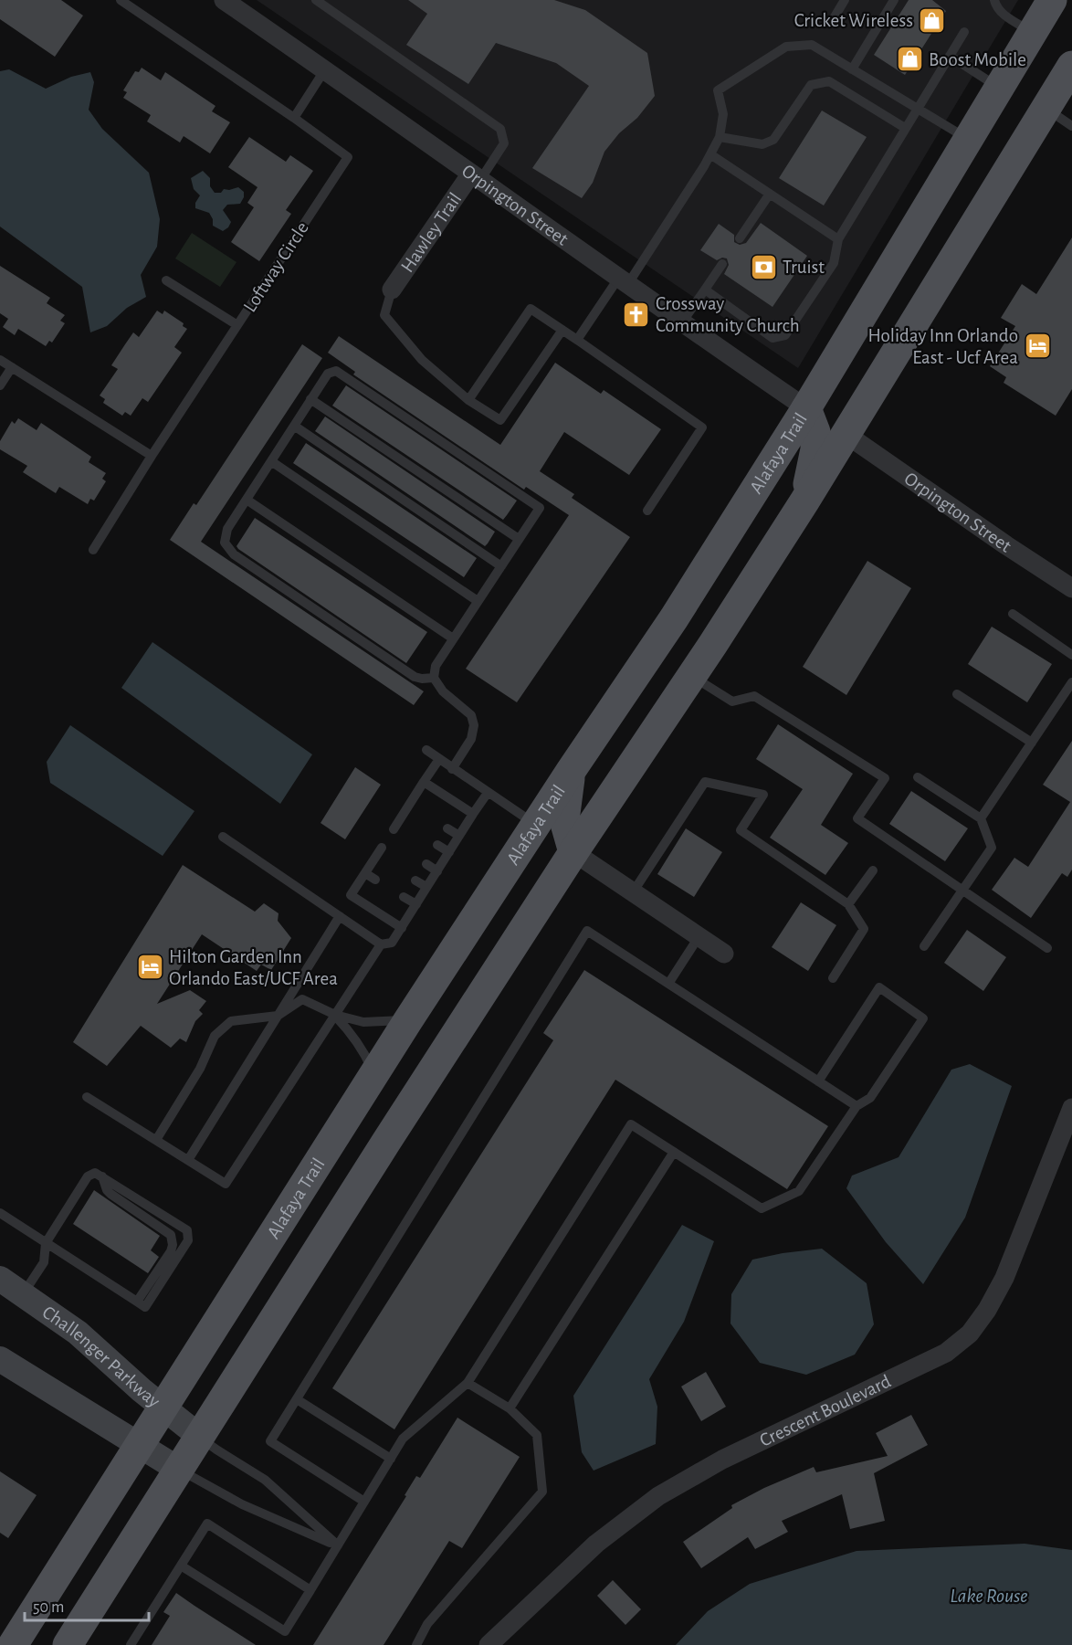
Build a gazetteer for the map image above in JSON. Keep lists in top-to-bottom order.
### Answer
{
  "streets": {
    "main road": ["Alafaya Trail", "Challenger Parkway"],
    "street": ["Orpington Street", "Hawley Trail", "Crescent Boulevard"],
    "lane": ["Loftway Circle"]
  },
  "crossings": [
    ["Orpington Street", "Hawley Trail"],
    ["Orpington Street", "Alafaya Trail"],
    ["Alafaya Trail", "Challenger Parkway"]
  ],
  "water": ["Lake Rouse"],
  "places": {
    "shop": ["Cricket Wireless", "Boost Mobile"],
    "bank": ["Truist"],
    "church": ["Crossway Community Church"],
    "hotel": ["Holiday Inn Orlando East - Ucf Area", "Hilton Garden Inn Orlando East/UCF Area"]
  },
  "scale_bar": "50 m"
}
